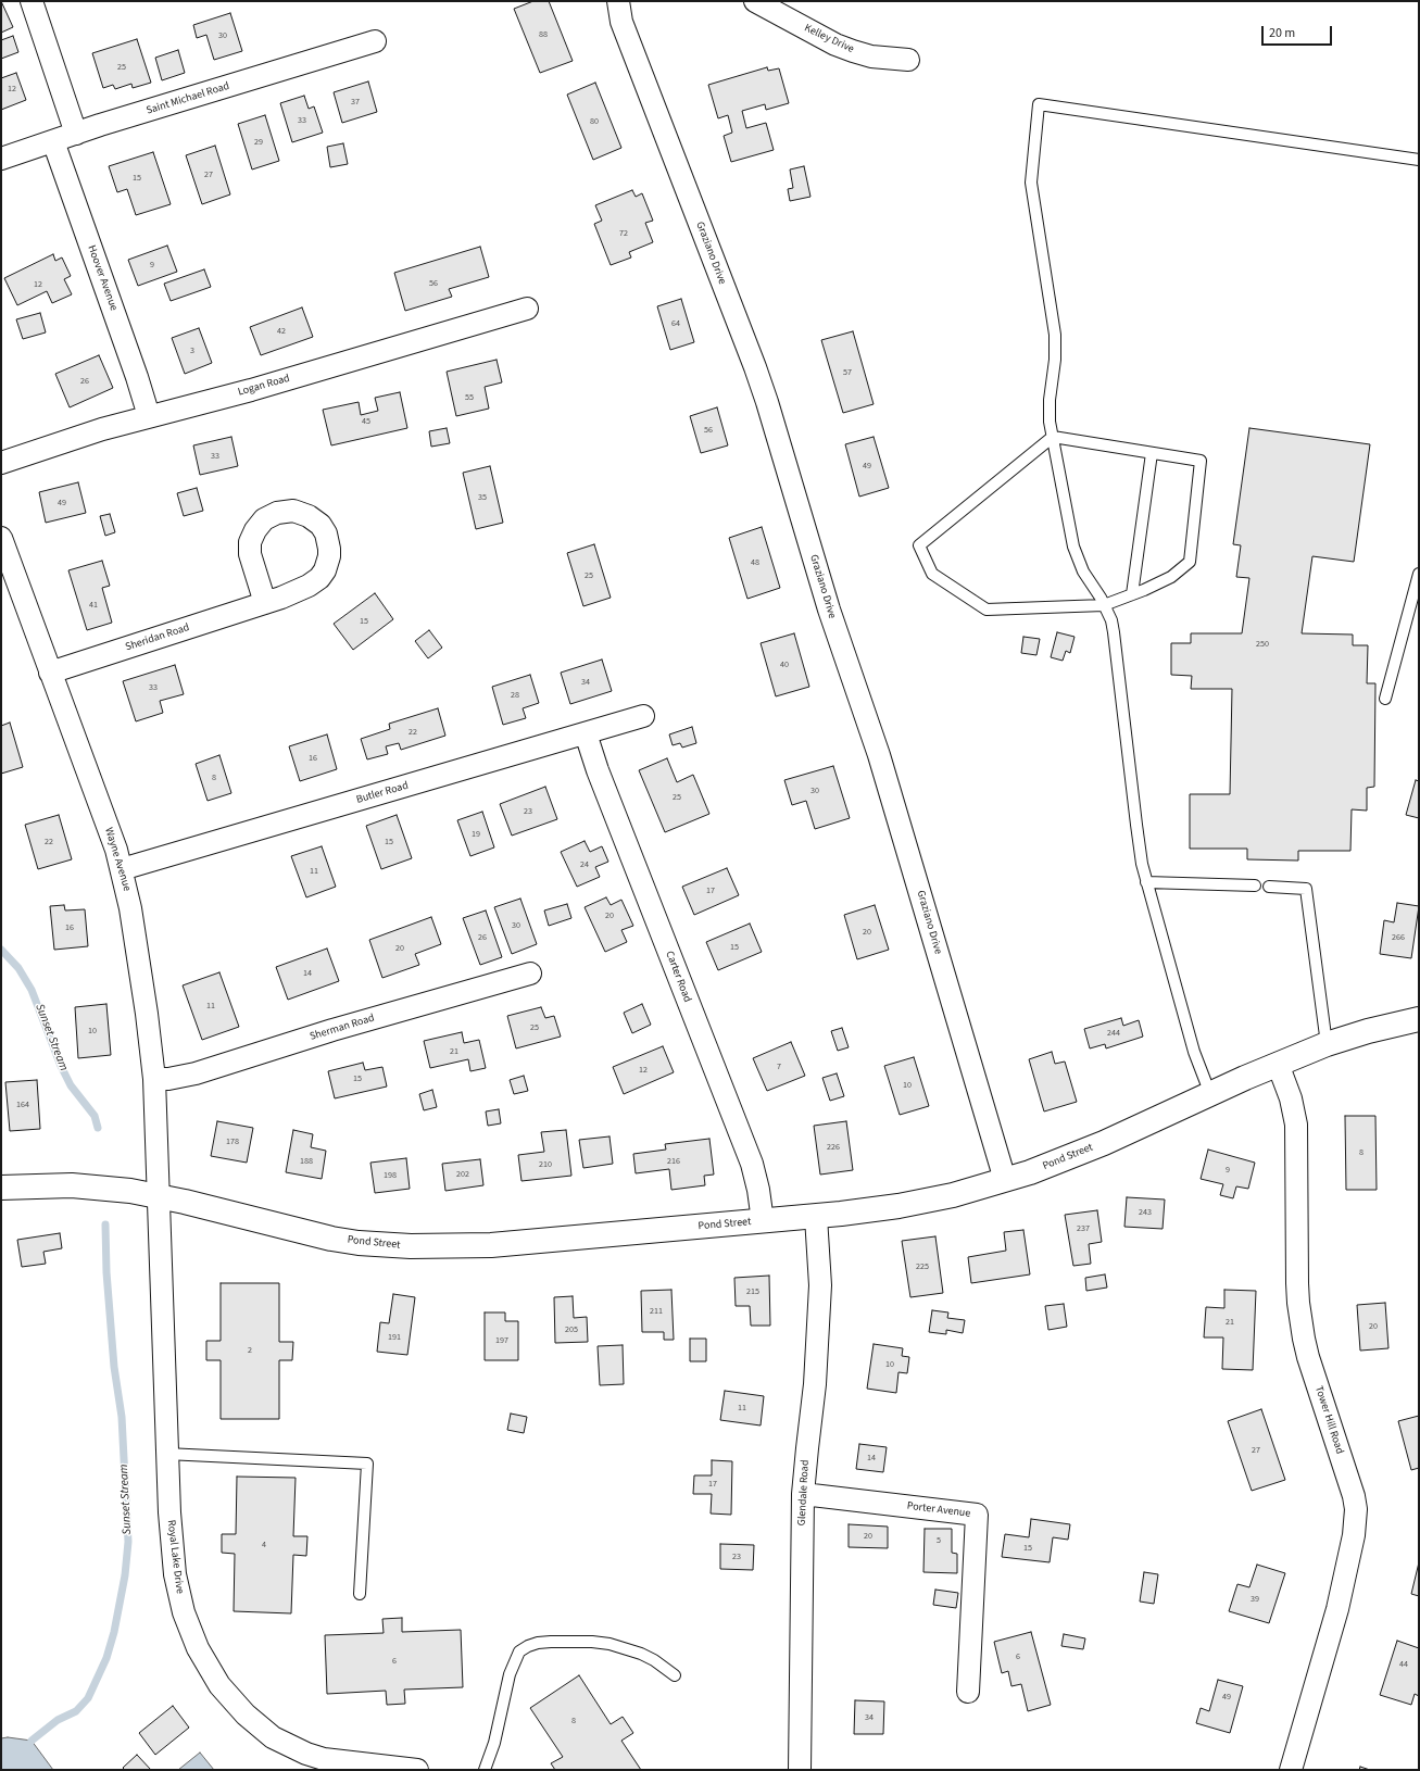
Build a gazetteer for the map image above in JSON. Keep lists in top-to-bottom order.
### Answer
{
  "streets": {
    "main road": ["Pond Street"],
    "street": [
      "Kelley Drive",
      "Saint Michael Road",
      "Graziano Drive",
      "Hoover Avenue",
      "Logan Road",
      "Sheridan Road",
      "Butler Road",
      "Wayne Avenue",
      "Carter Road",
      "Sherman Road",
      "Tower Hill Road",
      "Glendale Road",
      "Porter Avenue",
      "Royal Lake Drive"
    ]
  },
  "crossings": [
    ["Saint Michael Road", "Hoover Avenue"],
    ["Graziano Drive", "Pond Street"],
    ["Hoover Avenue", "Logan Road"],
    ["Sheridan Road", "Wayne Avenue"],
    ["Butler Road", "Wayne Avenue"],
    ["Butler Road", "Carter Road"],
    ["Wayne Avenue", "Sherman Road"],
    ["Wayne Avenue", "Pond Street"],
    ["Wayne Avenue", "Royal Lake Drive"],
    ["Carter Road", "Pond Street"],
    ["Pond Street", "Tower Hill Road"],
    ["Pond Street", "Glendale Road"],
    ["Pond Street", "Royal Lake Drive"],
    ["Glendale Road", "Porter Avenue"]
  ],
  "water": ["Sunset Stream"],
  "house_numbers": [
    "88",
    "30",
    "25",
    "12",
    "37",
    "33",
    "80",
    "29",
    "27",
    "15",
    "72",
    "9",
    "56",
    "12",
    "64",
    "42",
    "3",
    "57",
    "26",
    "55",
    "45",
    "56",
    "33",
    "49",
    "35",
    "49",
    "48",
    "25",
    "41",
    "15",
    "250",
    "40",
    "34",
    "33",
    "28",
    "22",
    "16",
    "8",
    "30",
    "25",
    "23",
    "19",
    "22",
    "15",
    "24",
    "11",
    "17",
    "20",
    "30",
    "16",
    "20",
    "26",
    "266",
    "15",
    "20",
    "14",
    "11",
    "25",
    "10",
    "244",
    "21",
    "7",
    "12",
    "15",
    "10",
    "164",
    "178",
    "226",
    "8",
    "188",
    "216",
    "210",
    "9",
    "202",
    "198",
    "243",
    "237",
    "225",
    "215",
    "211",
    "21",
    "20",
    "205",
    "191",
    "197",
    "2",
    "10",
    "11",
    "27",
    "14",
    "17",
    "20",
    "5",
    "4",
    "15",
    "23",
    "39",
    "6",
    "6",
    "44",
    "49",
    "34",
    "8"
  ],
  "scale_bar": "20 m"
}
